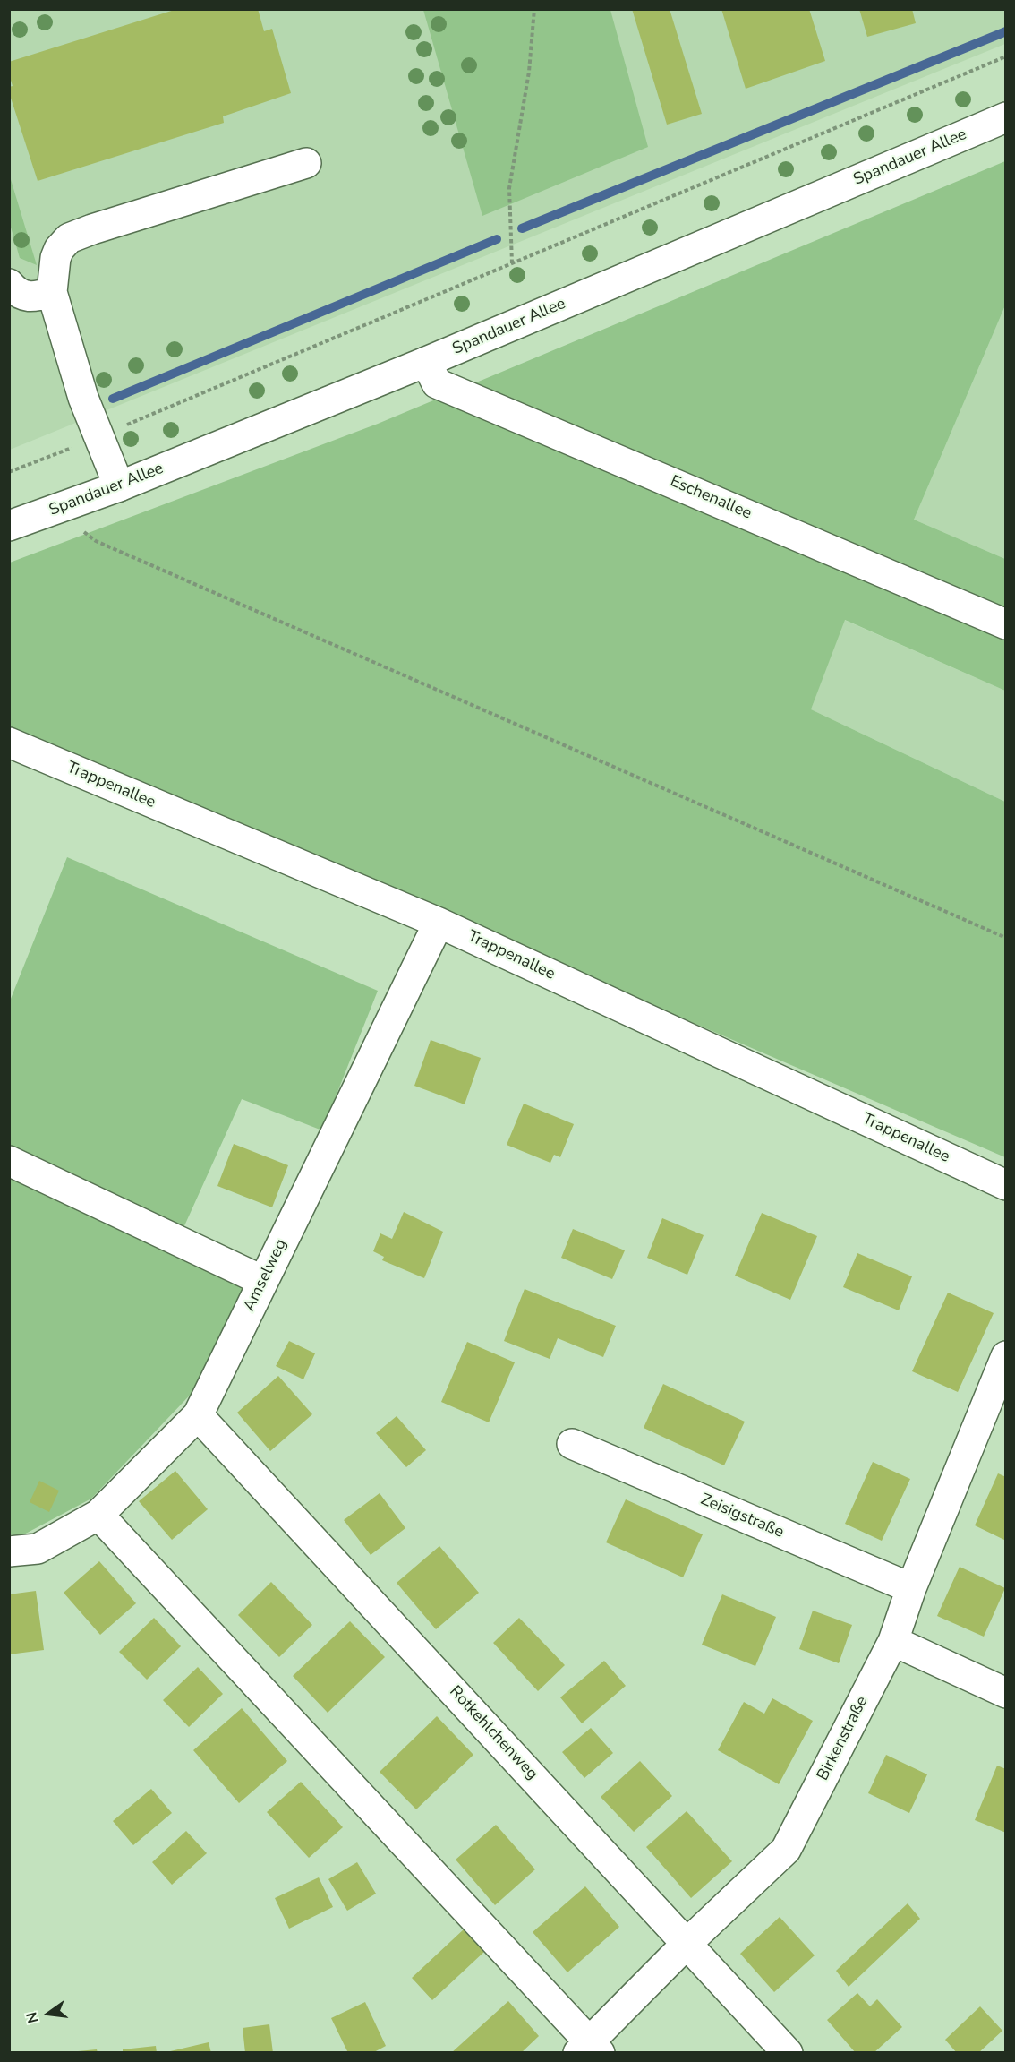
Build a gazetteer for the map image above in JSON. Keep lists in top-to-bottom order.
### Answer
{
  "streets": {
    "street": [
      "Spandauer Allee",
      "Eschenallee",
      "Trappenallee",
      "Amselweg",
      "Zeisigstraße",
      "Rotkehlchenweg",
      "Birkenstraße"
    ]
  },
  "crossings": [
    ["Spandauer Allee", "Eschenallee"],
    ["Trappenallee", "Amselweg"],
    ["Amselweg", "Rotkehlchenweg"],
    ["Zeisigstraße", "Birkenstraße"],
    ["Rotkehlchenweg", "Birkenstraße"]
  ],
  "north": "left"
}
